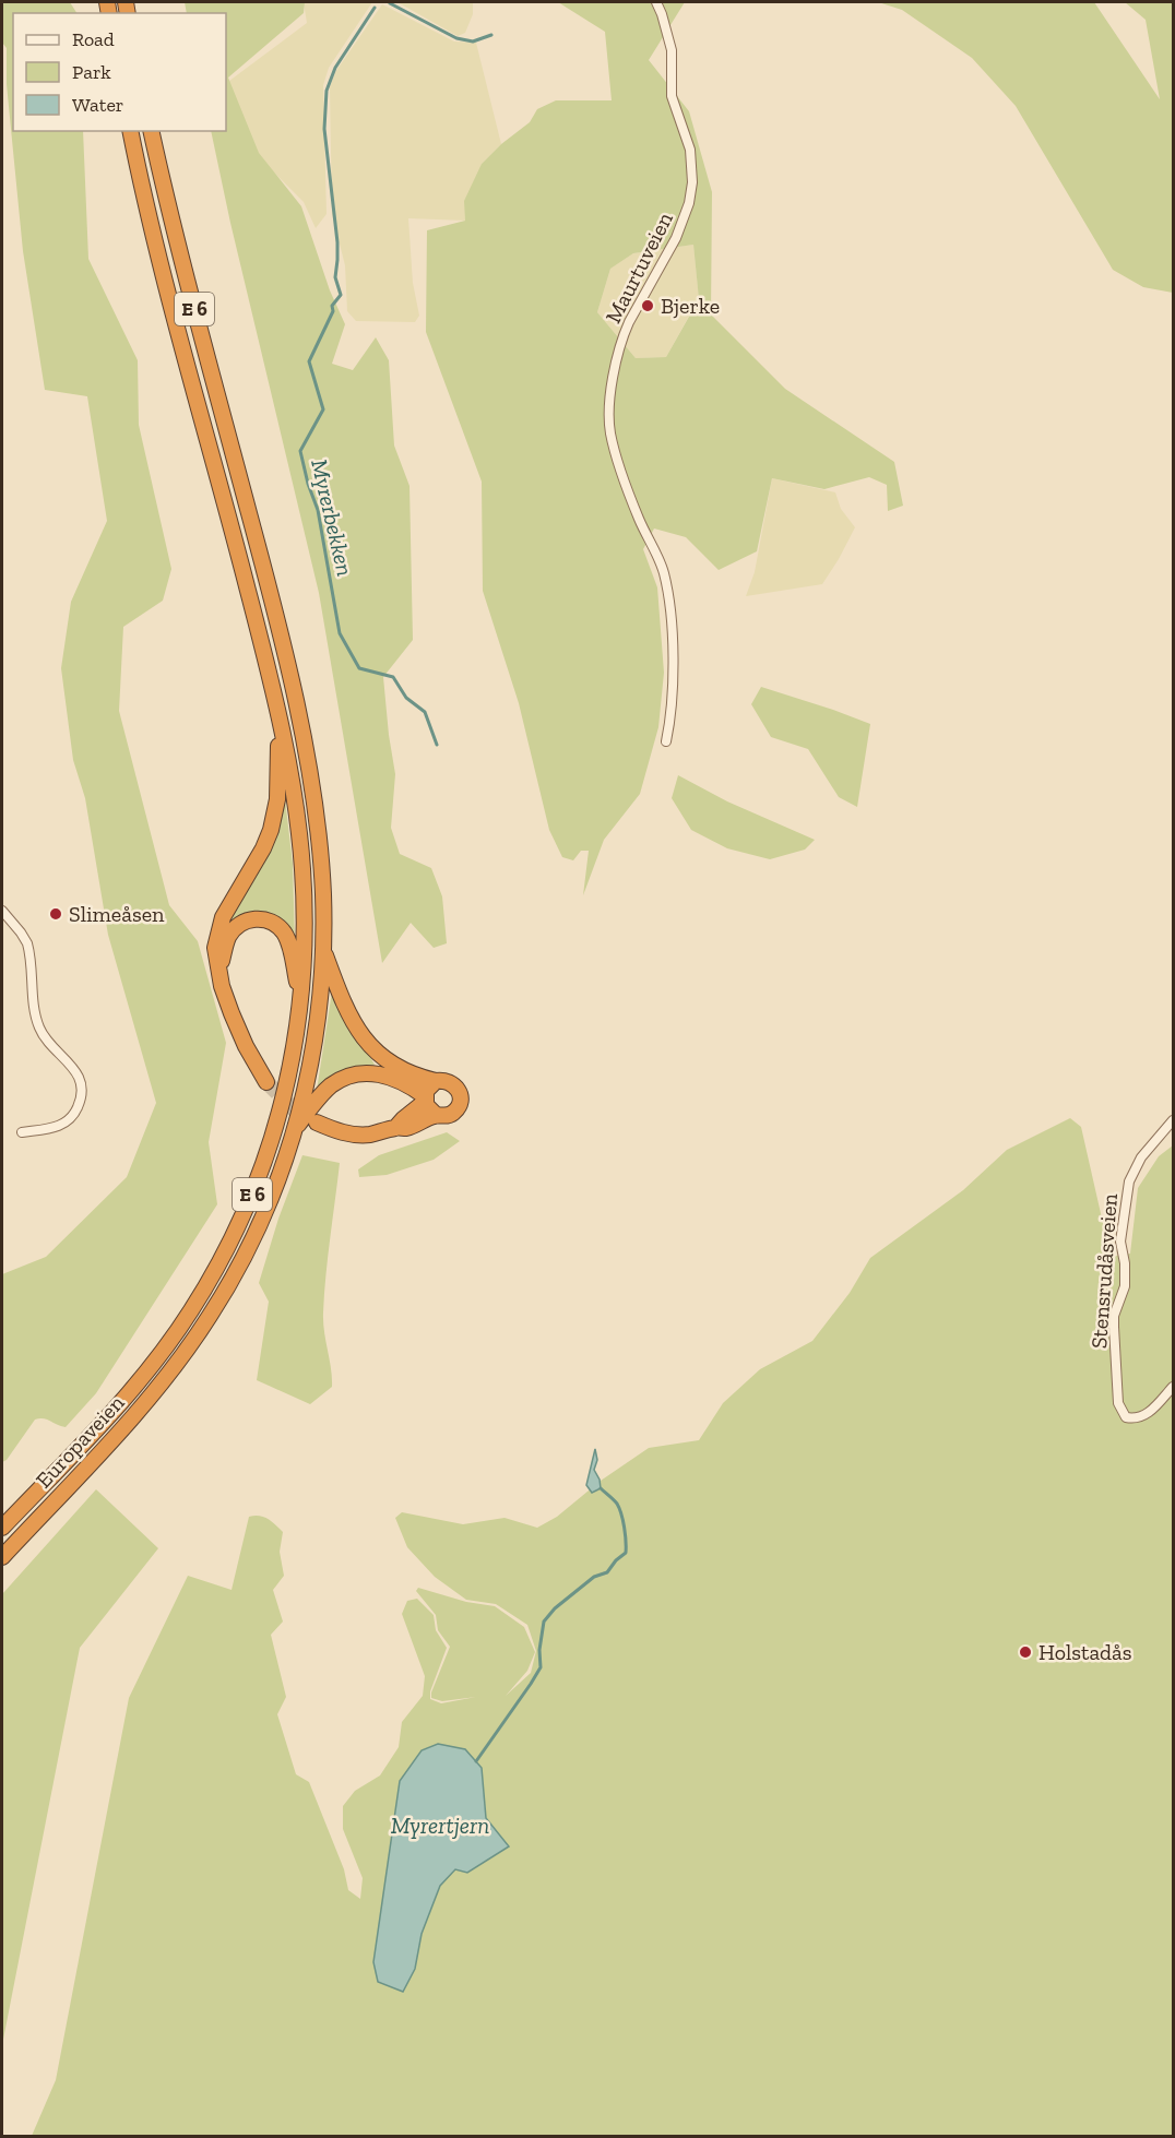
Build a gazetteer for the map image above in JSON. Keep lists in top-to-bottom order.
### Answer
{
  "streets": {
    "highway": ["E 6", "Europaveien"],
    "street": ["Maurtuveien", "Stensrudåsveien"]
  },
  "crossings": [
    ["E 6", "Europaveien"]
  ],
  "water": ["Myrerbekken", "Myrertjern"],
  "places": ["Bjerke", "Slimeåsen", "Holstadås"],
  "legend": ["Road", "Park", "Water"]
}
